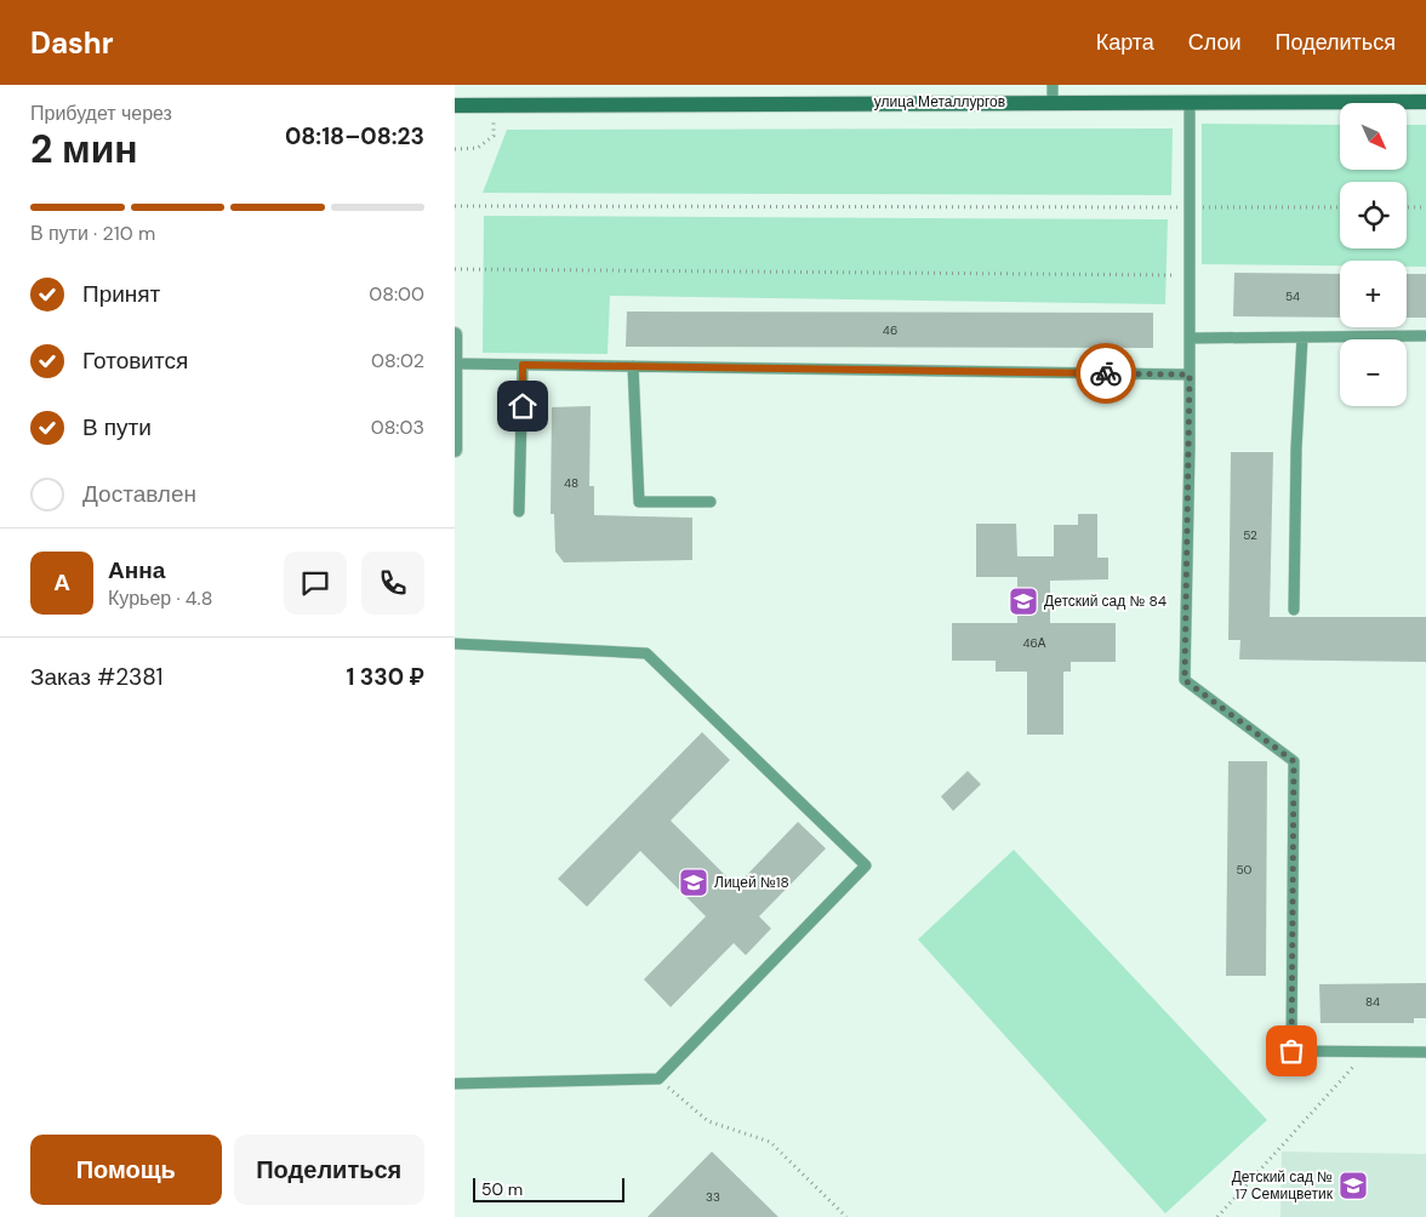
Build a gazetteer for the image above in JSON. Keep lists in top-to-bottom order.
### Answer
{
  "streets": {
    "main road": ["улица Металлургов"]
  },
  "places": {
    "school or university": ["Детский сад № 84", "Лицей №18", "Детский сад № 17 Семицветик"]
  },
  "house_numbers": [
    "54",
    "46",
    "48",
    "52",
    "46А",
    "50",
    "84",
    "33"
  ],
  "scale_bar": "50 m",
  "north": "bottom right",
  "page": {
    "header": "Dashr",
    "nav": ["Карта", "Слои", "Поделиться"],
    "heading": ["2 мин", "Прибудет через", "08:18–08:23"],
    "panel": [
      "Анна",
      "Курьер · 4.8",
      "Заказ #2381",
      "1 330 ₽"
    ],
    "map_buttons": ["+", "−"],
    "bar": "В пути · 210 m",
    "list": [
      ["Принят", "08:00"],
      ["Готовится", "08:02"],
      ["В пути", "08:03"],
      "Доставлен"
    ],
    "round": "А",
    "buttons": ["Помощь", "Поделиться"],
    "scale": "50 m"
  }
}
